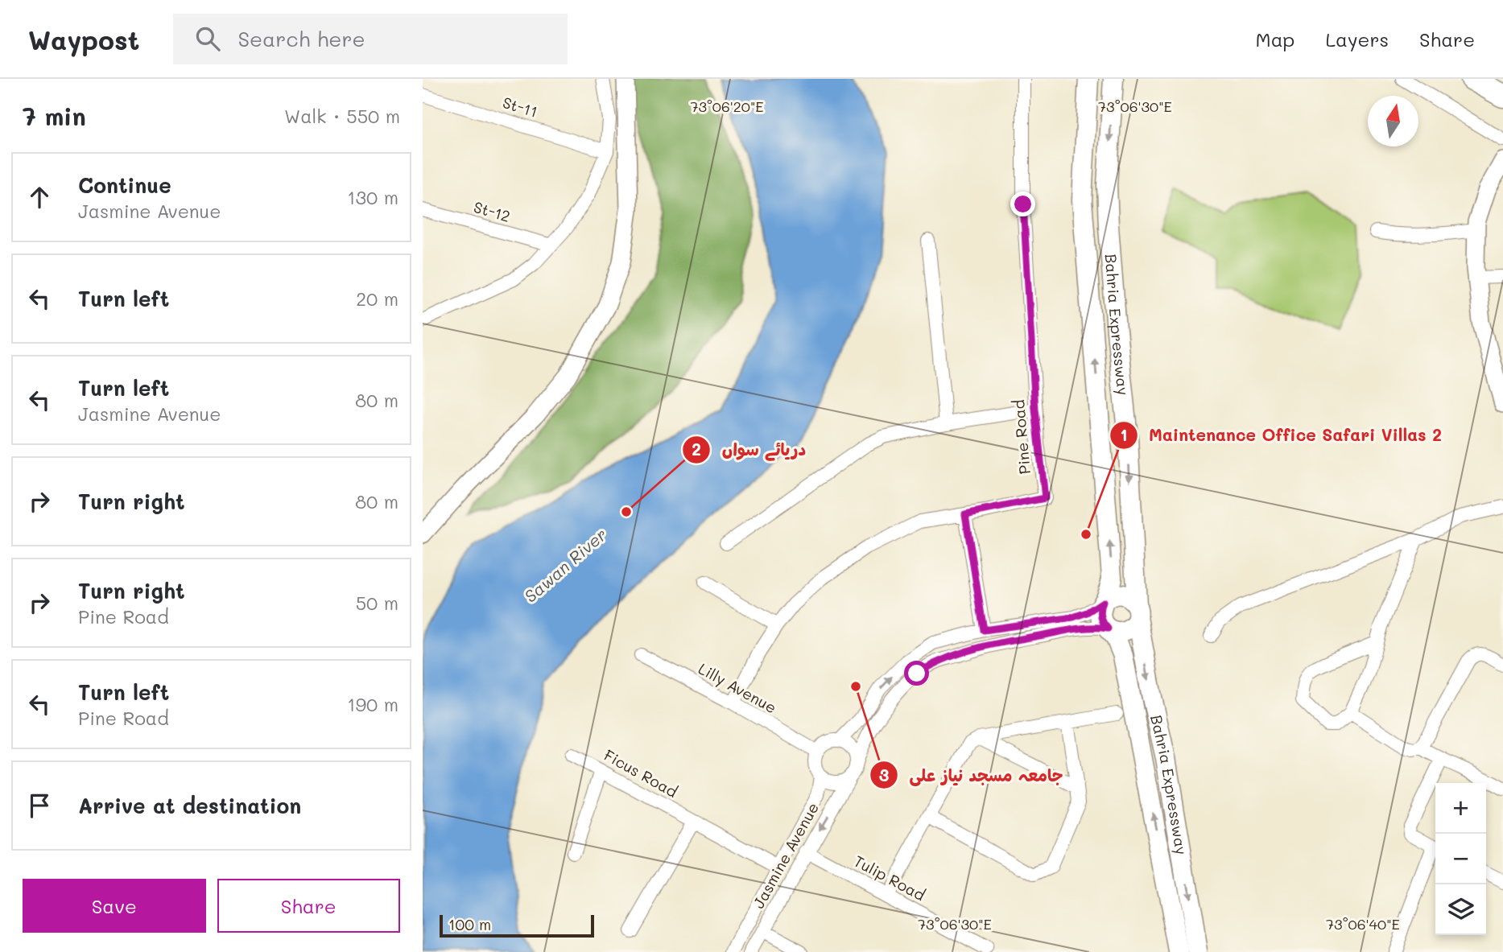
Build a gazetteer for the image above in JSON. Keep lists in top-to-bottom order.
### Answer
{
  "streets": {
    "main road": ["Bahria Expressway"],
    "street": [
      "St-11",
      "St-12",
      "Pine Road",
      "Lilly Avenue",
      "Ficus Road",
      "Jasmine Avenue",
      "Tulip Road"
    ]
  },
  "crossings": [
    ["Bahria Expressway", "Jasmine Avenue"],
    ["Pine Road", "Lilly Avenue"],
    ["Lilly Avenue", "Jasmine Avenue"],
    ["Ficus Road", "Jasmine Avenue"],
    ["Jasmine Avenue", "Tulip Road"]
  ],
  "water": ["Sawan River"],
  "places": ["دریائے سواں", "Maintenance Office Safari Villas 2", "جامعہ مسجد نیاز علی"],
  "scale_bar": "100 m",
  "north": "top",
  "page": {
    "header": "Waypost",
    "search": "Search here",
    "nav": ["Map", "Layers", "Share"],
    "heading": ["7 min", "Walk · 550 m"],
    "list": [
      ["Continue", "Jasmine Avenue", "130 m"],
      ["Turn left", "20 m"],
      ["Turn left", "Jasmine Avenue", "80 m"],
      ["Turn right", "80 m"],
      ["Turn right", "Pine Road", "50 m"],
      ["Turn left", "Pine Road", "190 m"],
      "Arrive at destination"
    ],
    "map_buttons": ["+", "−"],
    "buttons": ["Save", "Share"],
    "scale": "100 m"
  },
  "coordinates": ["73°06'20\"E", "73°06'30\"E", "73°06'40\"E"]
}
